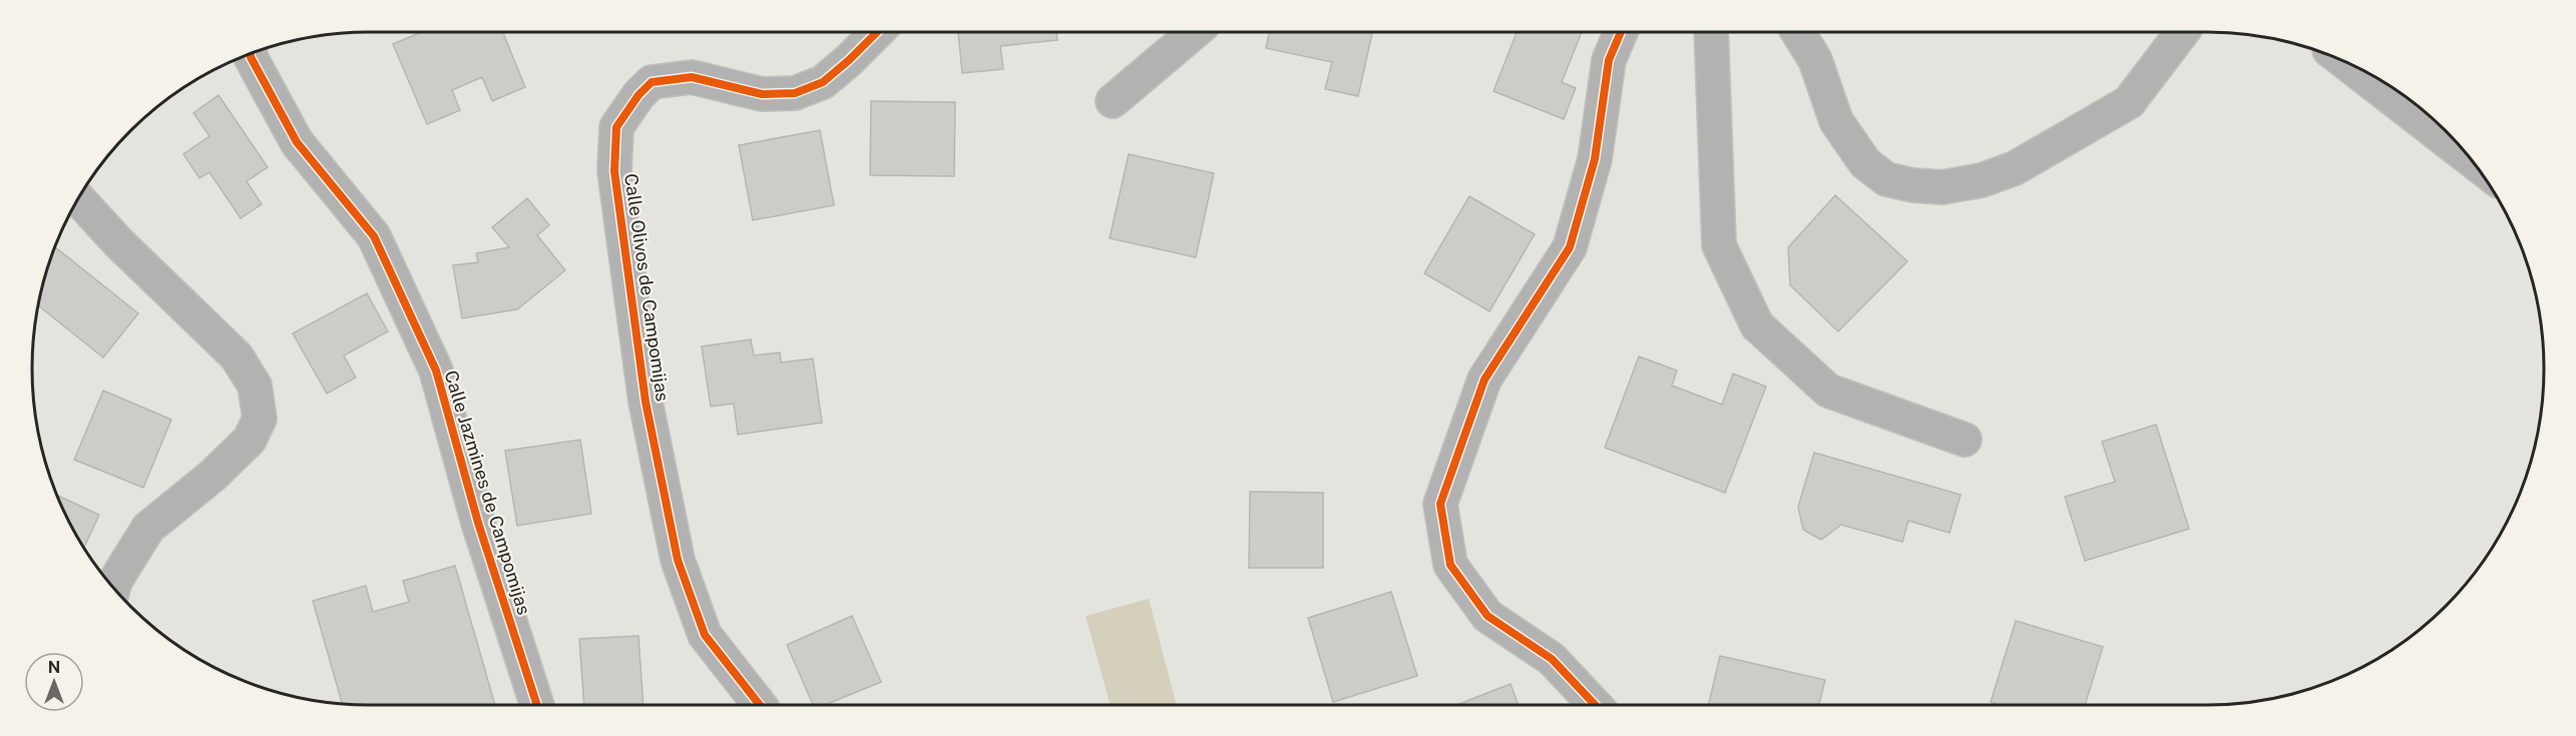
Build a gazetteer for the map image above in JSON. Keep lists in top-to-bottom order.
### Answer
{
  "streets": {
    "street": ["Calle Olivos de Campomijas", "Calle Jazmines de Campomijas"]
  },
  "north": "top"
}
